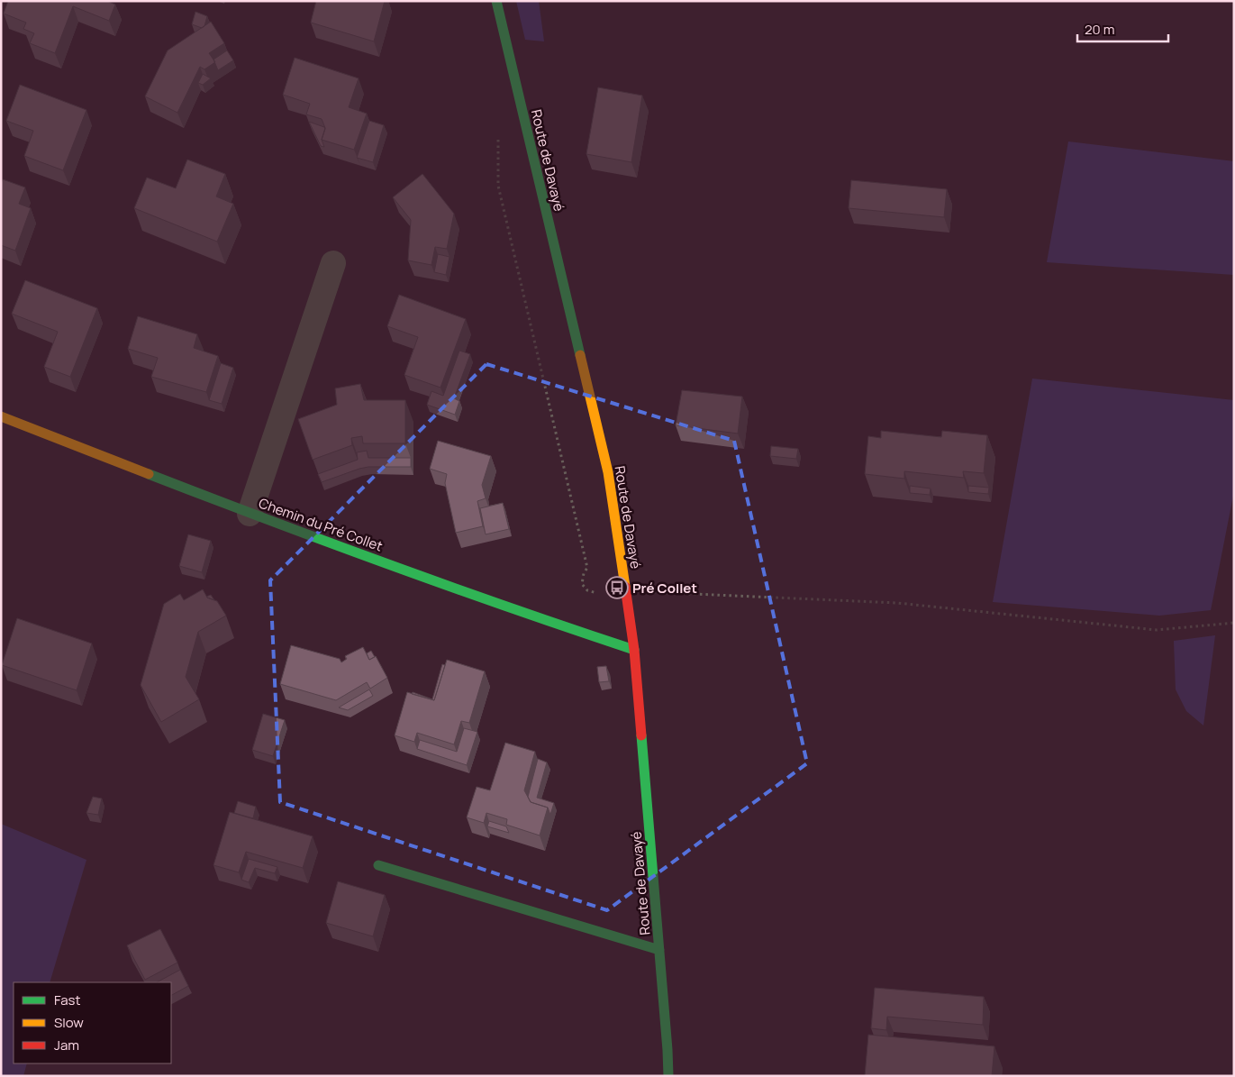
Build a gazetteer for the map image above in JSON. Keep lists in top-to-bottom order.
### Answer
{
  "streets": {
    "street": ["Route de Davayé", "Chemin du Pré Collet"]
  },
  "crossings": [
    ["Route de Davayé", "Chemin du Pré Collet"]
  ],
  "places": {
    "bus stop": ["Pré Collet"]
  },
  "legend": ["Fast", "Slow", "Jam"],
  "scale_bar": "20 m"
}
